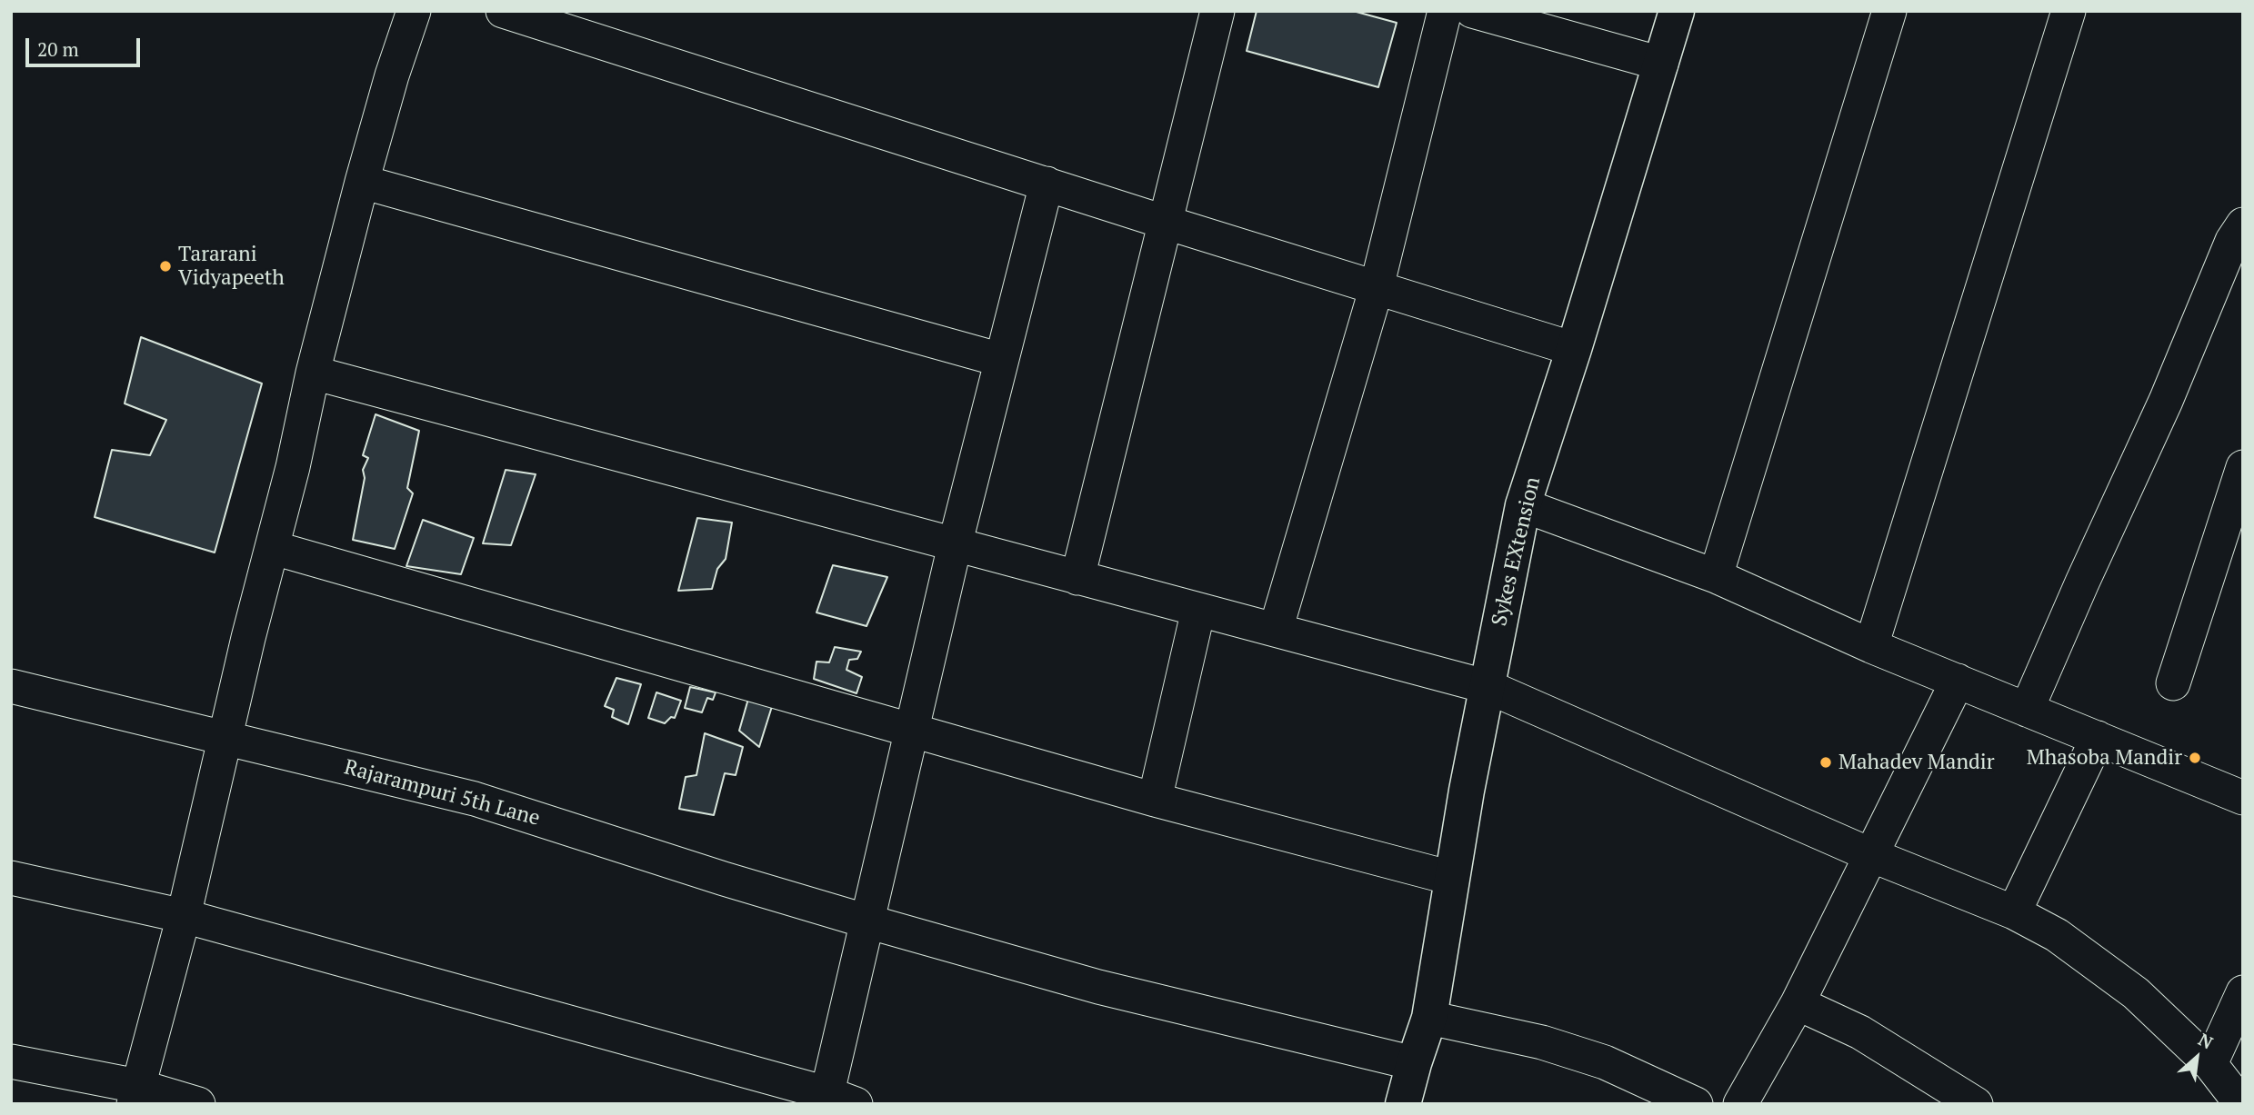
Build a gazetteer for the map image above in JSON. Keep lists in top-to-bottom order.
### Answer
{
  "streets": {
    "street": ["Sykes EXtension", "Rajarampuri 5th Lane"]
  },
  "crossings": [
    ["Sykes EXtension", "Rajarampuri 5th Lane"]
  ],
  "places": ["Tararani Vidyapeeth", "Mhasoba Mandir", "Mahadev Mandir"],
  "scale_bar": "20 m",
  "north": "top right"
}
